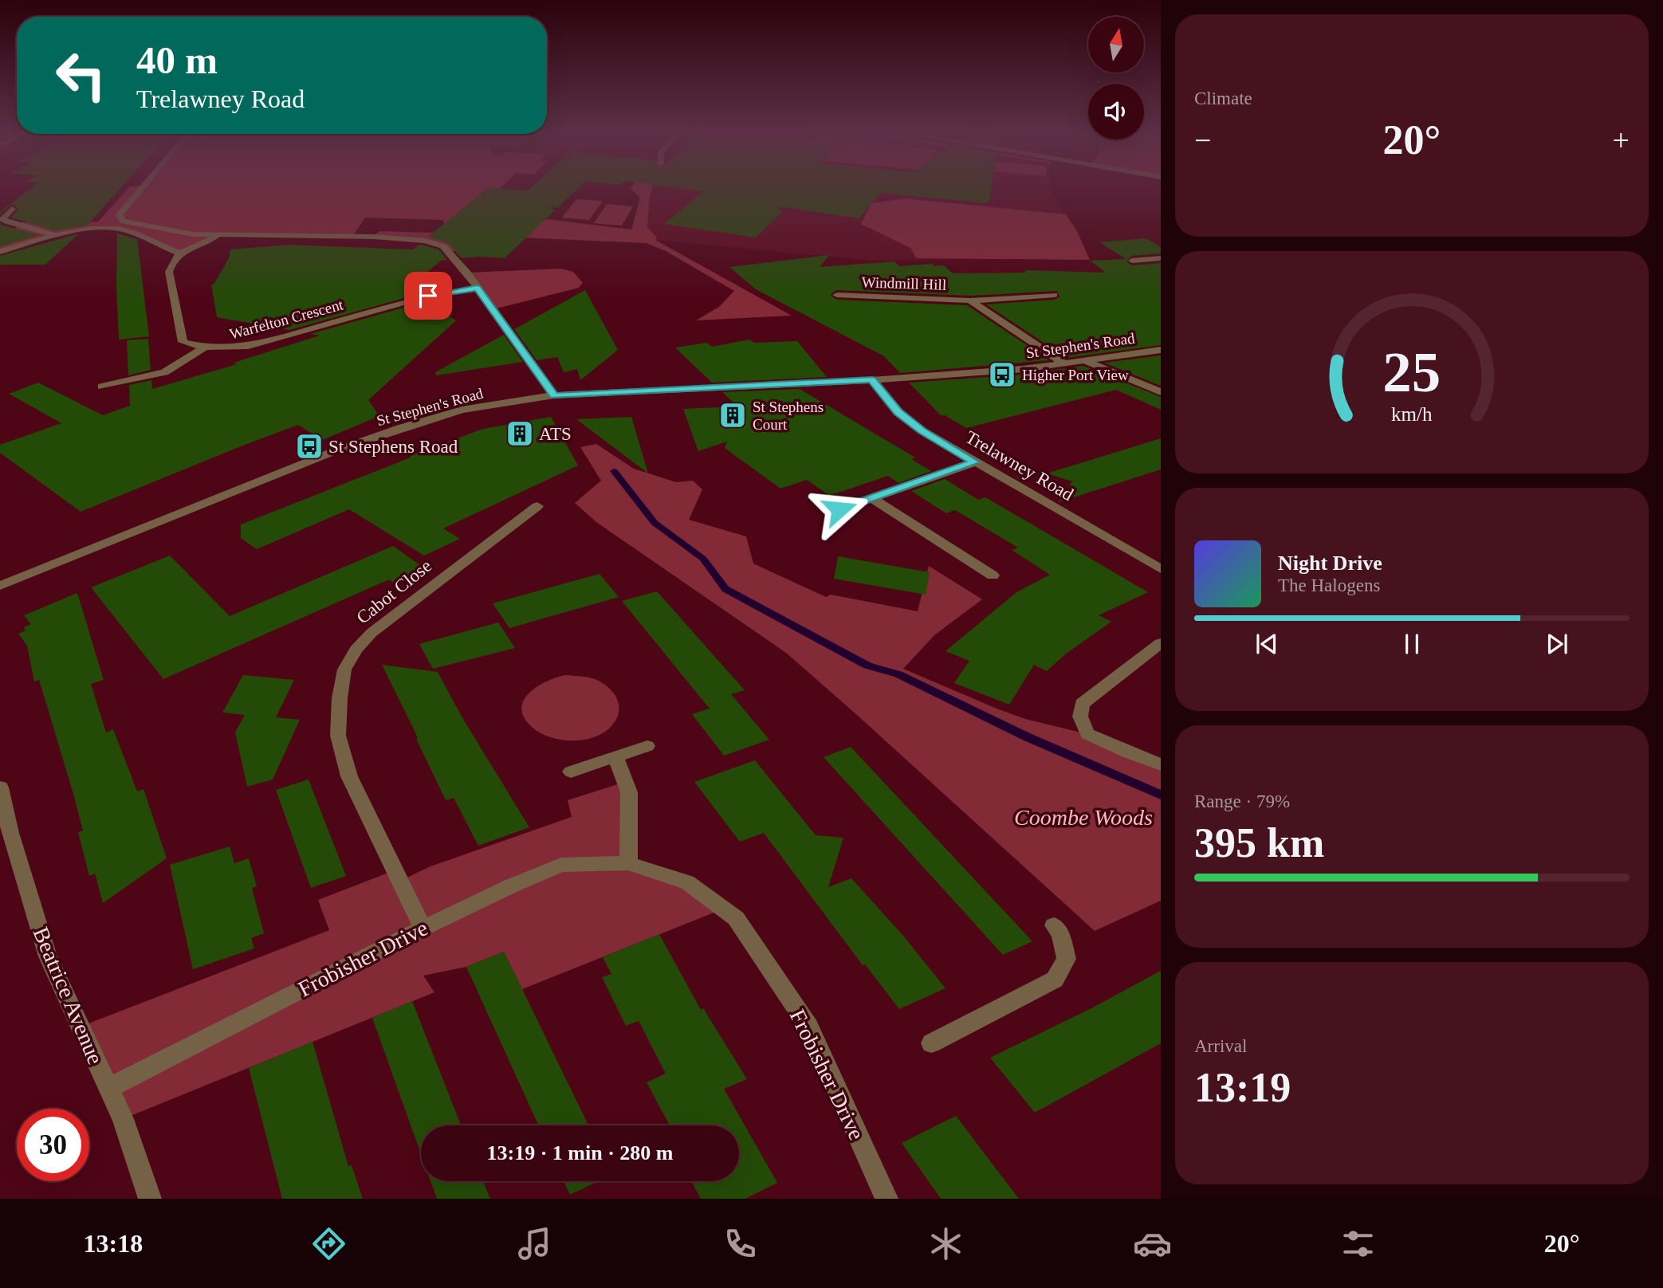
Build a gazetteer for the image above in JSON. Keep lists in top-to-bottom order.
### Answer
{
  "streets": {
    "street": [
      "Windmill Hill",
      "Warfelton Crescent",
      "St Stephen's Road",
      "Trelawney Road",
      "Cabot Close",
      "Frobisher Drive",
      "Beatrice Avenue"
    ]
  },
  "crossings": [
    ["Windmill Hill", "St Stephen's Road"],
    ["St Stephen's Road", "Trelawney Road"],
    ["Cabot Close", "Frobisher Drive"],
    ["Frobisher Drive", "Beatrice Avenue"]
  ],
  "parks": ["Coombe Woods"],
  "places": {
    "bus stop": ["Higher Port View", "St Stephens Road"],
    "building": ["St Stephens Court", "ATS"]
  },
  "north": "top",
  "page": {
    "tile": [
      "Climate",
      ["Range · 79%", "395 km"],
      ["Arrival", "13:19"]
    ],
    "turn": ["40 m", "Trelawney Road"],
    "heat": ["−", "20°", "+"],
    "song": ["Night Drive", "The Halogens"],
    "limit": "30",
    "trip": "13:19 · 1 min · 280 m",
    "tabs": ["13:18", "20°"],
    "gauge": ["25", "km/h"]
  }
}
